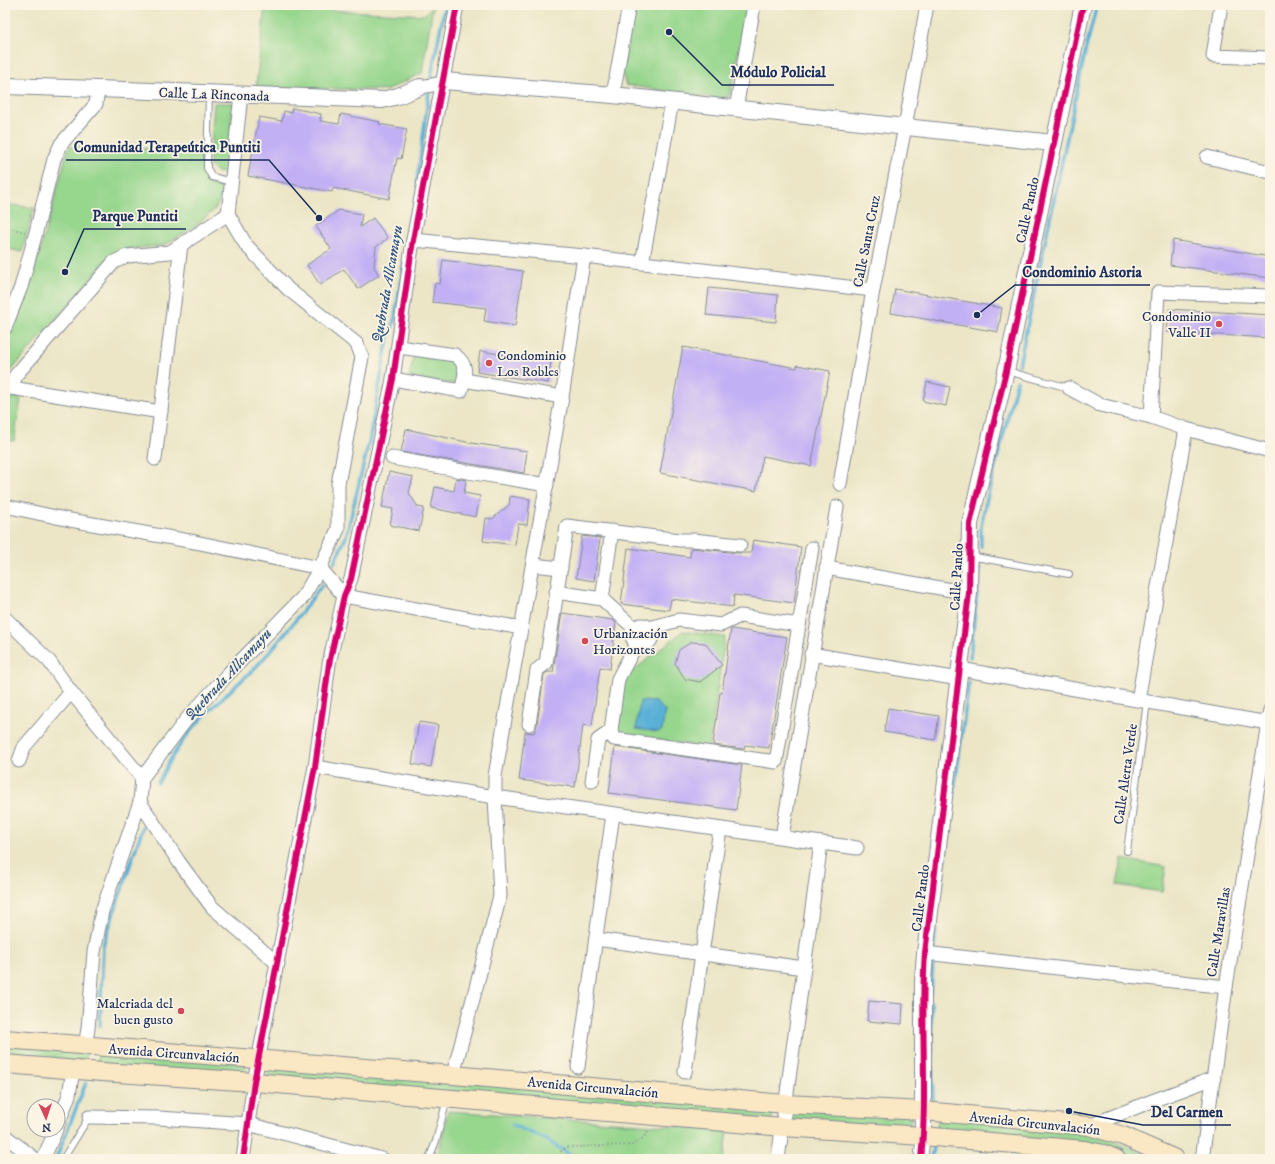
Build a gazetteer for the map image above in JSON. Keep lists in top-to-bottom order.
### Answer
{
  "streets": {
    "main road": ["Avenida Circunvalación"],
    "street": [
      "Calle La Rinconada",
      "Calle Pando",
      "Calle Santa Cruz",
      "Calle Maravillas"
    ],
    "lane": ["Calle Alerta Verde"]
  },
  "crossings": [
    ["Calle Pando", "Avenida Circunvalación"]
  ],
  "water": ["Quebrada Allcamayu"],
  "places": [
    "Módulo Policial",
    "Comunidad Terapeútica Puntiti",
    "Parque Puntiti",
    "Condominio Astoria",
    "Condominio Valle II",
    "Condominio Los Robles",
    "Urbanización Horizontes",
    "Malcriada del buen gusto",
    "Del Carmen"
  ],
  "north": "bottom"
}
